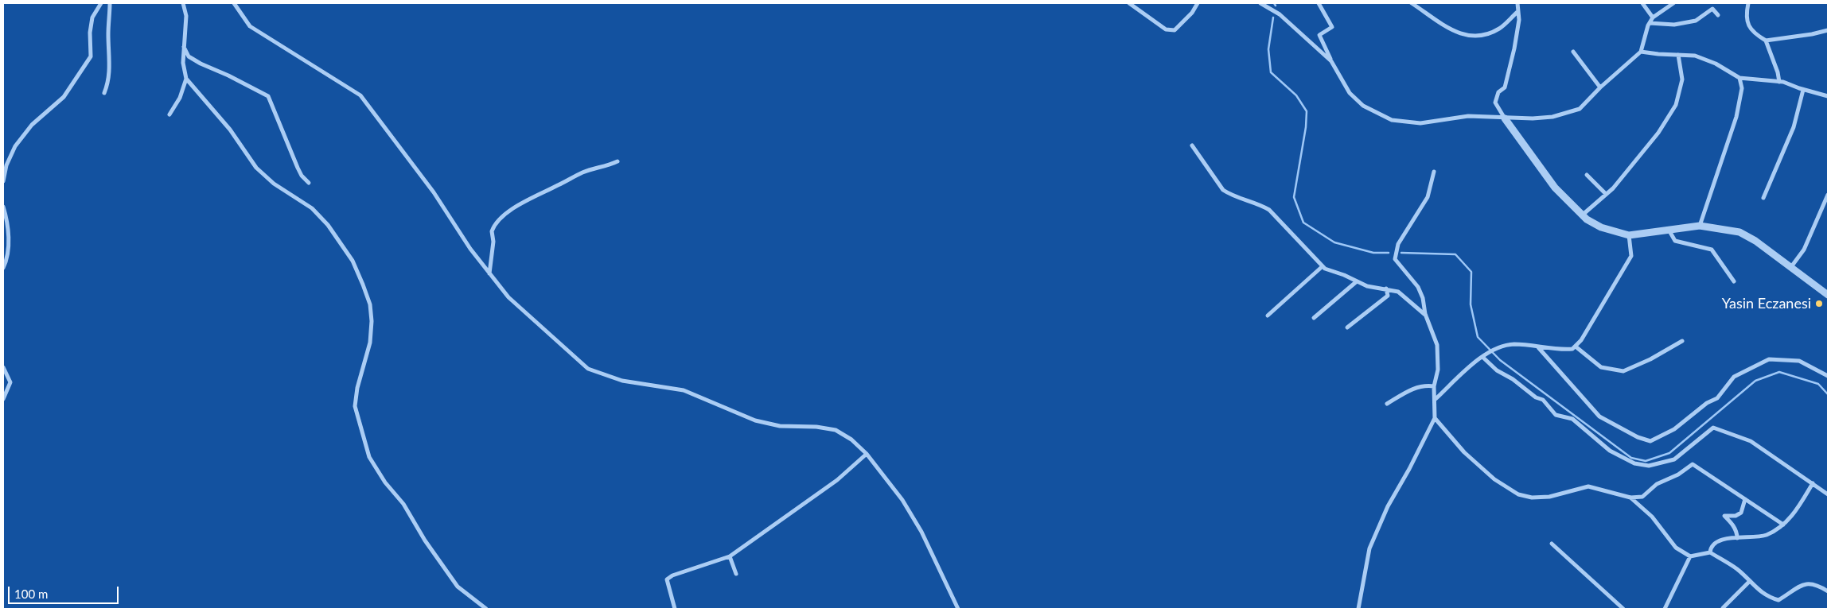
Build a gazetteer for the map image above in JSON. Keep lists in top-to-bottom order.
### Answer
{
  "places": ["Yasin Eczanesi"],
  "scale_bar": "100 m"
}
